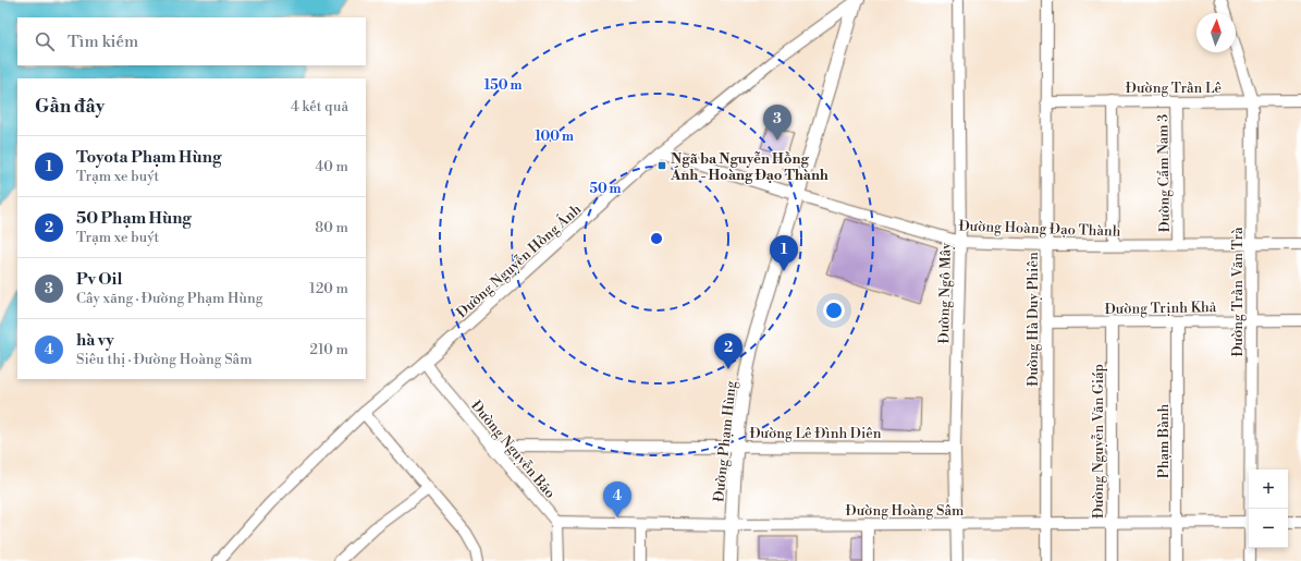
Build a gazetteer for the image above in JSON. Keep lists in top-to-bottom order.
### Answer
{
  "streets": {
    "main road": ["Đường Phạm Hùng"],
    "street": [
      "Đường Trần Lê",
      "Đường Cẩm Nam 3",
      "Đường Hoàng Đạo Thành",
      "Đường Nguyễn Hồng Ánh",
      "Đường Trần Văn Trà",
      "Đường Ngô Mây",
      "Đường Trịnh Khả",
      "Đường Hà Duy Phiên",
      "Đường Lê Đình Diên",
      "Đường Nguyễn Văn Giáp",
      "Phạm Bành",
      "Đường Nguyễn Bảo",
      "Đường Hoàng Sâm"
    ]
  },
  "crossings": [
    ["Đường Trần Lê", "Đường Cẩm Nam 3"],
    ["Đường Trần Lê", "Đường Trần Văn Trà"],
    ["Đường Trần Lê", "Đường Hà Duy Phiên"],
    ["Đường Cẩm Nam 3", "Đường Hoàng Đạo Thành"],
    ["Đường Hoàng Đạo Thành", "Đường Nguyễn Hồng Ánh"],
    ["Đường Hoàng Đạo Thành", "Đường Trần Văn Trà"],
    ["Đường Hoàng Đạo Thành", "Đường Ngô Mây"],
    ["Đường Hoàng Đạo Thành", "Đường Hà Duy Phiên"],
    ["Đường Hoàng Đạo Thành", "Đường Phạm Hùng"],
    ["Đường Nguyễn Hồng Ánh", "Đường Phạm Hùng"],
    ["Đường Nguyễn Hồng Ánh", "Đường Nguyễn Bảo"],
    ["Đường Trần Văn Trà", "Đường Trịnh Khả"],
    ["Đường Ngô Mây", "Đường Lê Đình Diên"],
    ["Đường Ngô Mây", "Đường Hoàng Sâm"],
    ["Đường Trịnh Khả", "Đường Hà Duy Phiên"],
    ["Đường Trịnh Khả", "Đường Nguyễn Văn Giáp"],
    ["Đường Trịnh Khả", "Phạm Bành"],
    ["Đường Hà Duy Phiên", "Đường Hoàng Sâm"],
    ["Đường Lê Đình Diên", "Đường Phạm Hùng"],
    ["Đường Lê Đình Diên", "Đường Nguyễn Bảo"],
    ["Đường Phạm Hùng", "Đường Hoàng Sâm"],
    ["Đường Nguyễn Văn Giáp", "Đường Hoàng Sâm"],
    ["Phạm Bành", "Đường Hoàng Sâm"],
    ["Đường Nguyễn Bảo", "Đường Hoàng Sâm"]
  ],
  "places": {
    "transit": ["Ngã ba Nguyễn Hồng Ánh - Hoàng Đạo Thành"]
  },
  "north": "top",
  "page": {
    "search": "Tìm kiếm",
    "heading": ["Gần đây", "4 kết quả"],
    "pins": [
      "3",
      "1",
      "2",
      "4"
    ],
    "list": [
      {
        "mark": "1",
        "name": "Toyota Phạm Hùng",
        "note": "Trạm xe buýt",
        "value": "40 m"
      },
      {
        "mark": "2",
        "name": "50 Phạm Hùng",
        "note": "Trạm xe buýt",
        "value": "80 m"
      },
      {
        "mark": "3",
        "name": "Pv Oil",
        "note": "Cây xăng · Đường Phạm Hùng",
        "value": "120 m"
      },
      {
        "mark": "4",
        "name": "hà vy",
        "note": "Siêu thị · Đường Hoàng Sâm",
        "value": "210 m"
      }
    ],
    "map_buttons": ["+", "−"]
  },
  "rings": ["150 m", "100 m", "50 m"]
}
